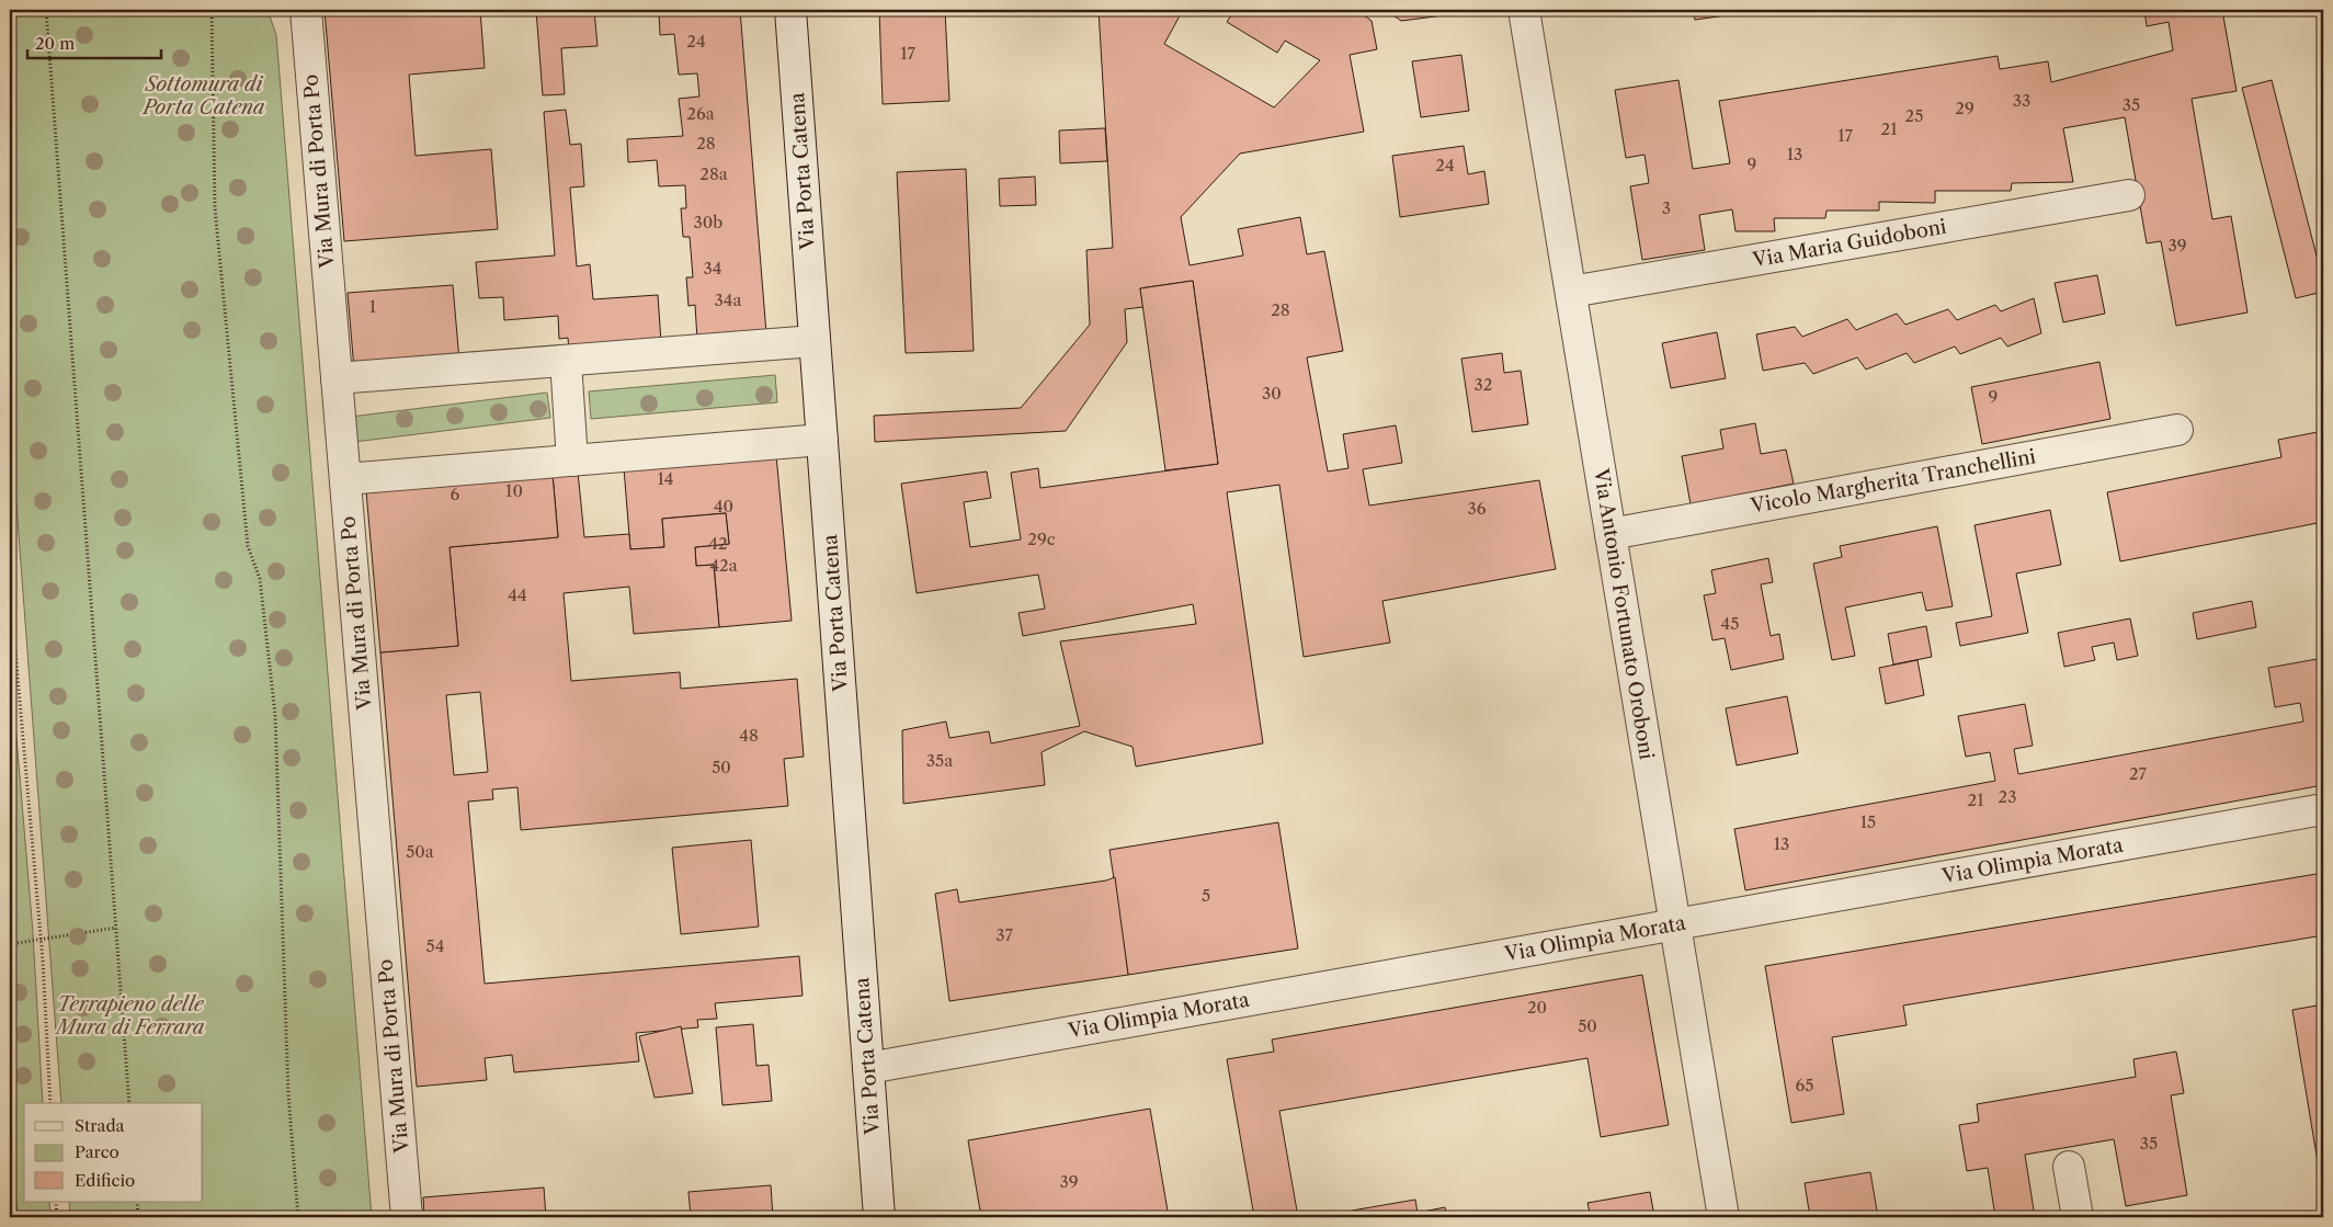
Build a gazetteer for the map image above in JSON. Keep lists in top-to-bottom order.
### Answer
{
  "streets": {
    "street": [
      "Via Mura di Porta Po",
      "Via Porta Catena",
      "Via Maria Guidoboni",
      "Vicolo Margherita Tranchellini",
      "Via Antonio Fortunato Oroboni",
      "Via Olimpia Morata"
    ]
  },
  "crossings": [
    ["Via Porta Catena", "Via Olimpia Morata"],
    ["Via Maria Guidoboni", "Via Antonio Fortunato Oroboni"],
    ["Vicolo Margherita Tranchellini", "Via Antonio Fortunato Oroboni"],
    ["Via Antonio Fortunato Oroboni", "Via Olimpia Morata"]
  ],
  "parks": ["Sottomura di Porta Catena", "Terrapieno delle Mura di Ferrara"],
  "house_numbers": [
    "24",
    "17",
    "33",
    "35",
    "29",
    "26a",
    "25",
    "21",
    "17",
    "28",
    "13",
    "9",
    "24",
    "28a",
    "3",
    "30b",
    "39",
    "34",
    "34a",
    "1",
    "28",
    "32",
    "30",
    "9",
    "14",
    "10",
    "6",
    "40",
    "36",
    "29c",
    "42",
    "42a",
    "44",
    "45",
    "48",
    "35a",
    "50",
    "27",
    "23",
    "21",
    "15",
    "13",
    "50a",
    "5",
    "37",
    "54",
    "20",
    "50",
    "65",
    "35",
    "39"
  ],
  "legend": ["Strada", "Parco", "Edificio"],
  "scale_bar": "20 m"
}
